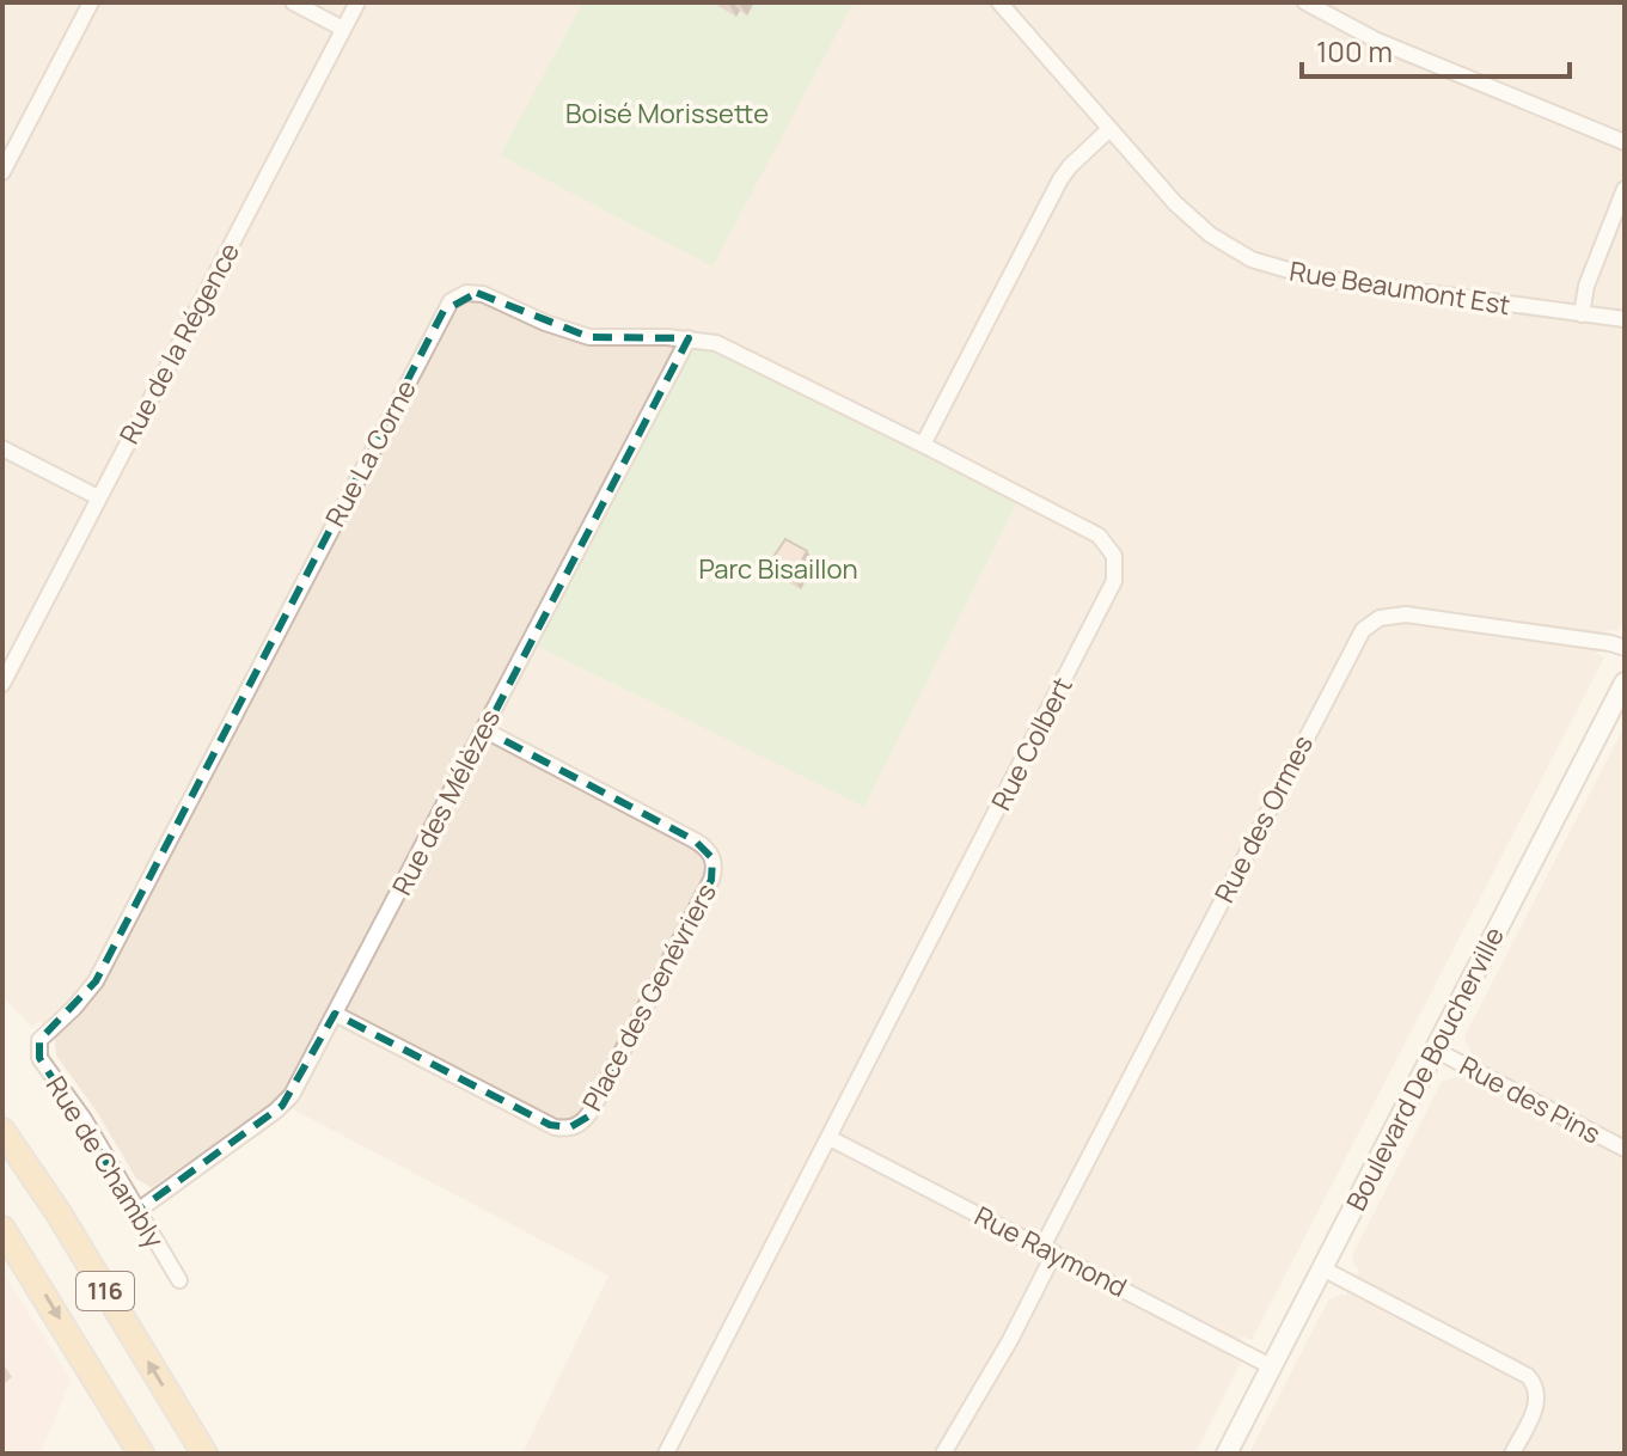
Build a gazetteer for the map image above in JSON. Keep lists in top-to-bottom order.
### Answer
{
  "streets": {
    "main road": ["116"],
    "street": [
      "Rue Beaumont Est",
      "Rue de la Régence",
      "Rue La Corne",
      "Rue Colbert",
      "Rue des Mélèzes",
      "Rue des Ormes",
      "Place des Genévriers",
      "Boulevard De Boucherville",
      "Rue des Pins",
      "Rue de Chambly",
      "Rue Raymond"
    ]
  },
  "crossings": [
    ["Rue La Corne", "Rue Colbert"],
    ["Rue La Corne", "Rue des Mélèzes"],
    ["Rue La Corne", "Rue de Chambly"],
    ["Rue Colbert", "Rue Raymond"],
    ["Rue des Mélèzes", "Place des Genévriers"],
    ["Rue des Mélèzes", "Rue de Chambly"],
    ["Rue des Ormes", "Rue Raymond"],
    ["Boulevard De Boucherville", "Rue des Pins"],
    ["Boulevard De Boucherville", "Rue Raymond"]
  ],
  "parks": ["Boisé Morissette", "Parc Bisaillon"],
  "scale_bar": "100 m"
}
